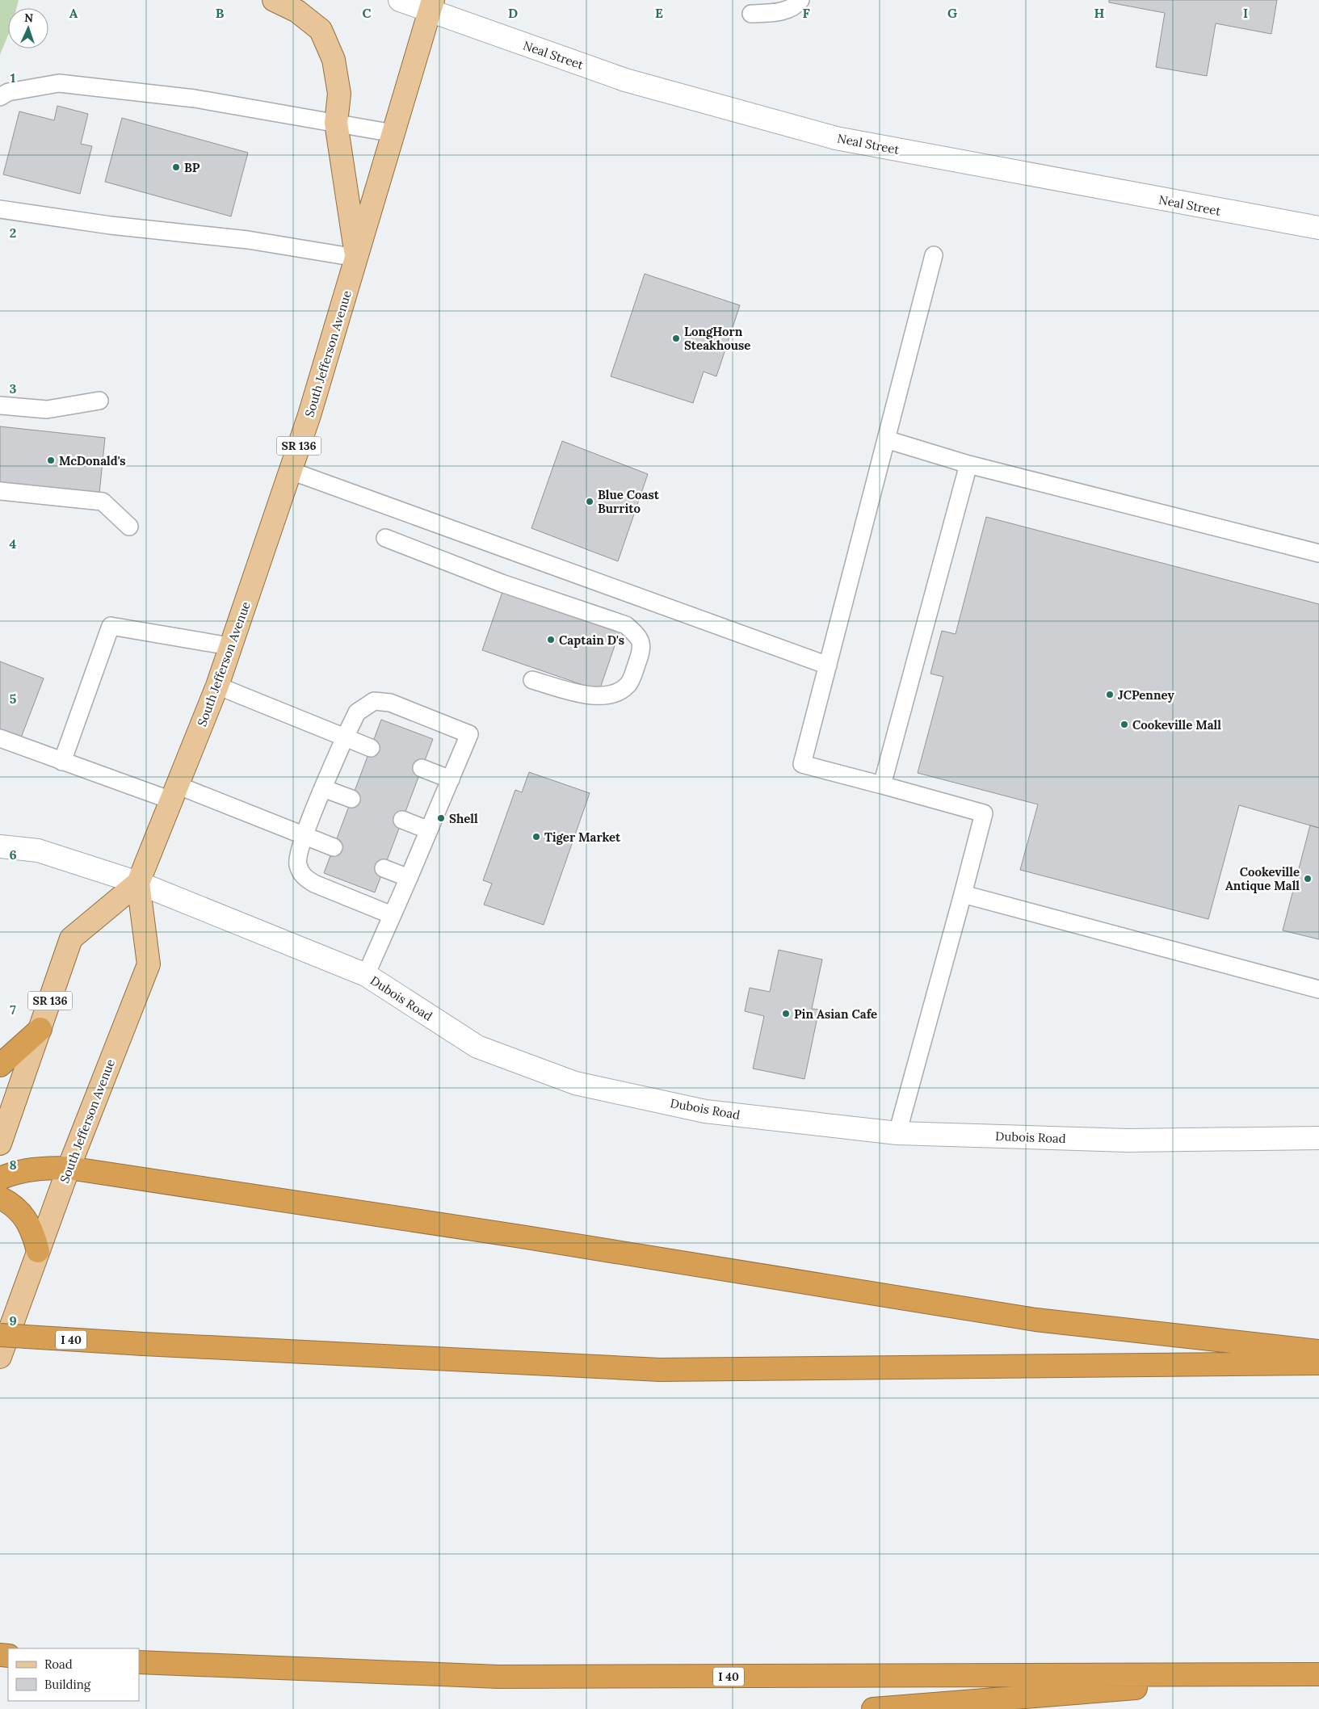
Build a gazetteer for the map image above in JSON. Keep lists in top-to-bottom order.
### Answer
{
  "streets": {
    "highway": ["I 40"],
    "main road": ["South Jefferson Avenue", "SR 136"],
    "street": ["Neal Street", "Dubois Road"]
  },
  "crossings": [
    ["Neal Street", "South Jefferson Avenue"],
    ["South Jefferson Avenue", "Dubois Road"]
  ],
  "places": [
    "BP",
    "LongHorn Steakhouse",
    "McDonald's",
    "Blue Coast Burrito",
    "Captain D's",
    "JCPenney",
    "Cookeville Mall",
    "Shell",
    "Tiger Market",
    "Cookeville Antique Mall",
    "Pin Asian Cafe"
  ],
  "legend": ["Road", "Building"],
  "north": "top",
  "grid": {
    "columns": [
      "A",
      "B",
      "C",
      "D",
      "E",
      "F",
      "G",
      "H",
      "I"
    ],
    "rows": [
      "1",
      "2",
      "3",
      "4",
      "5",
      "6",
      "7",
      "8",
      "9"
    ]
  }
}
